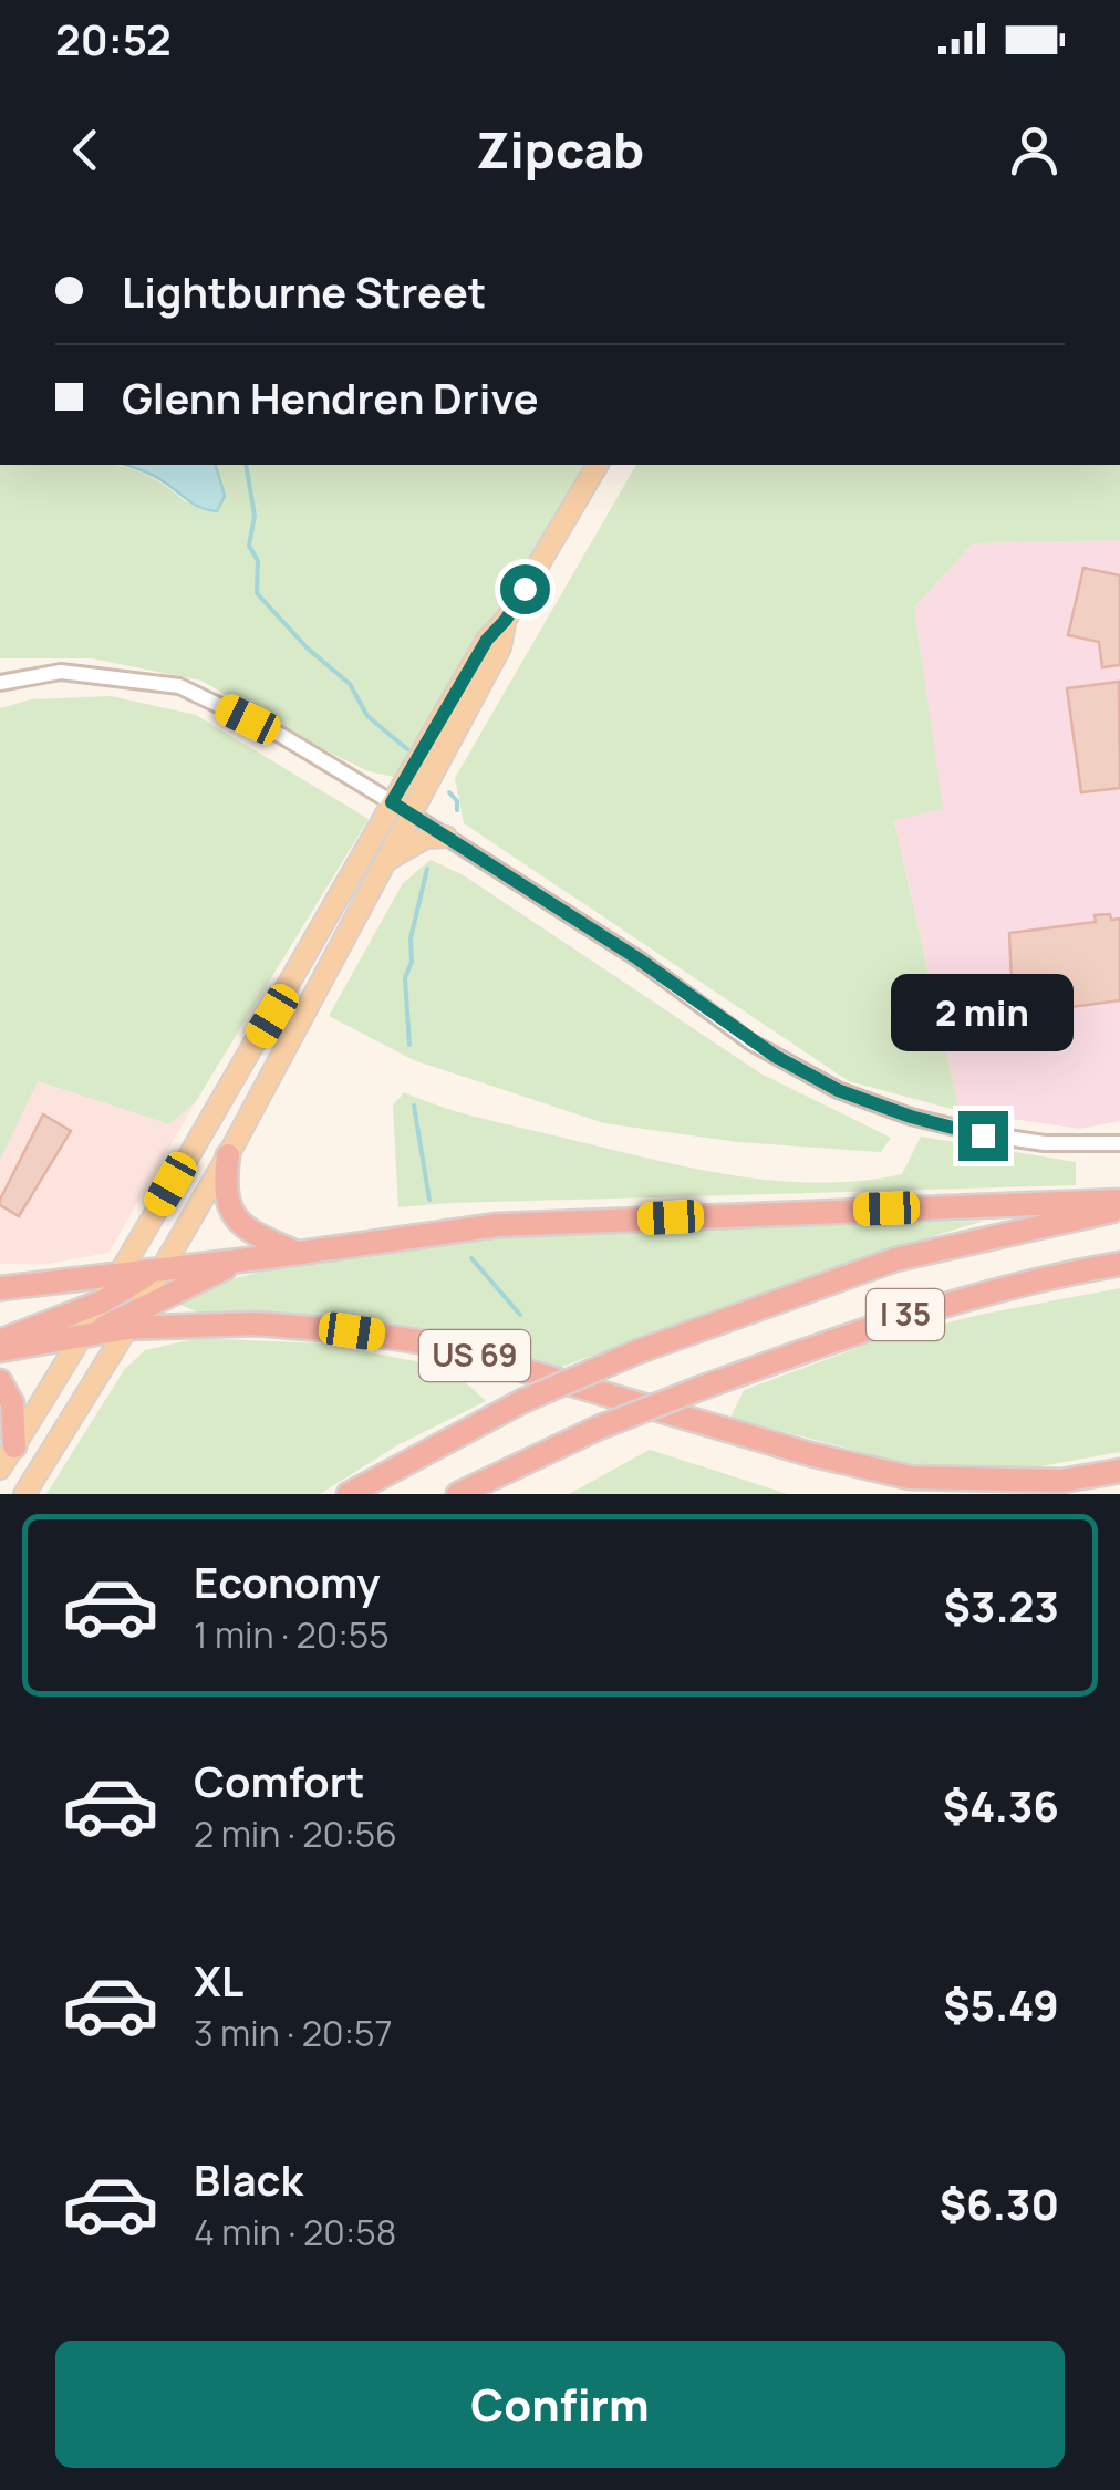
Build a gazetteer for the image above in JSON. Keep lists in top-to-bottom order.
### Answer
{
  "streets": {
    "highway": ["I 35", "US 69"]
  },
  "page": {
    "status": "20:52",
    "header": "Zipcab",
    "banner": ["Lightburne Street", "Glenn Hendren Drive"],
    "bubble": "2 min",
    "list": [
      {
        "name": "Economy",
        "note": "1 min · 20:55",
        "value": "$3.23"
      },
      {
        "name": "Comfort",
        "note": "2 min · 20:56",
        "value": "$4.36"
      },
      {
        "name": "XL",
        "note": "3 min · 20:57",
        "value": "$5.49"
      },
      {
        "name": "Black",
        "note": "4 min · 20:58",
        "value": "$6.30"
      }
    ],
    "buttons": "Confirm"
  }
}
